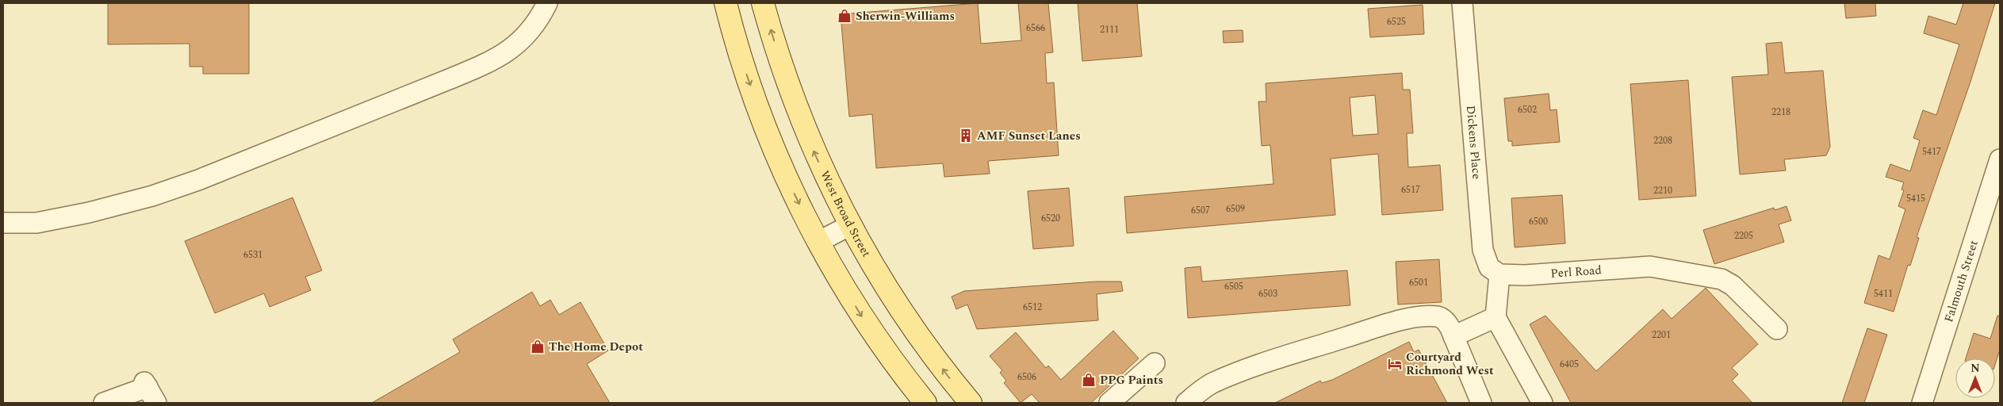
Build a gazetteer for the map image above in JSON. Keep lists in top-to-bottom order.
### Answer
{
  "streets": {
    "main road": ["West Broad Street"],
    "street": ["Dickens Place", "Perl Road", "Falmouth Street"]
  },
  "crossings": [
    ["Dickens Place", "Perl Road"]
  ],
  "places": {
    "shop": ["Sherwin-Williams", "The Home Depot", "PPG Paints"],
    "building": ["AMF Sunset Lanes"],
    "hotel": ["Courtyard Richmond West"]
  },
  "house_numbers": [
    "6525",
    "6566",
    "2111",
    "6502",
    "2218",
    "2208",
    "5417",
    "6517",
    "2210",
    "5415",
    "6509",
    "6507",
    "6520",
    "6500",
    "2205",
    "6531",
    "6501",
    "6505",
    "6503",
    "5411",
    "6512",
    "2201",
    "6405",
    "6506"
  ],
  "north": "top"
}
